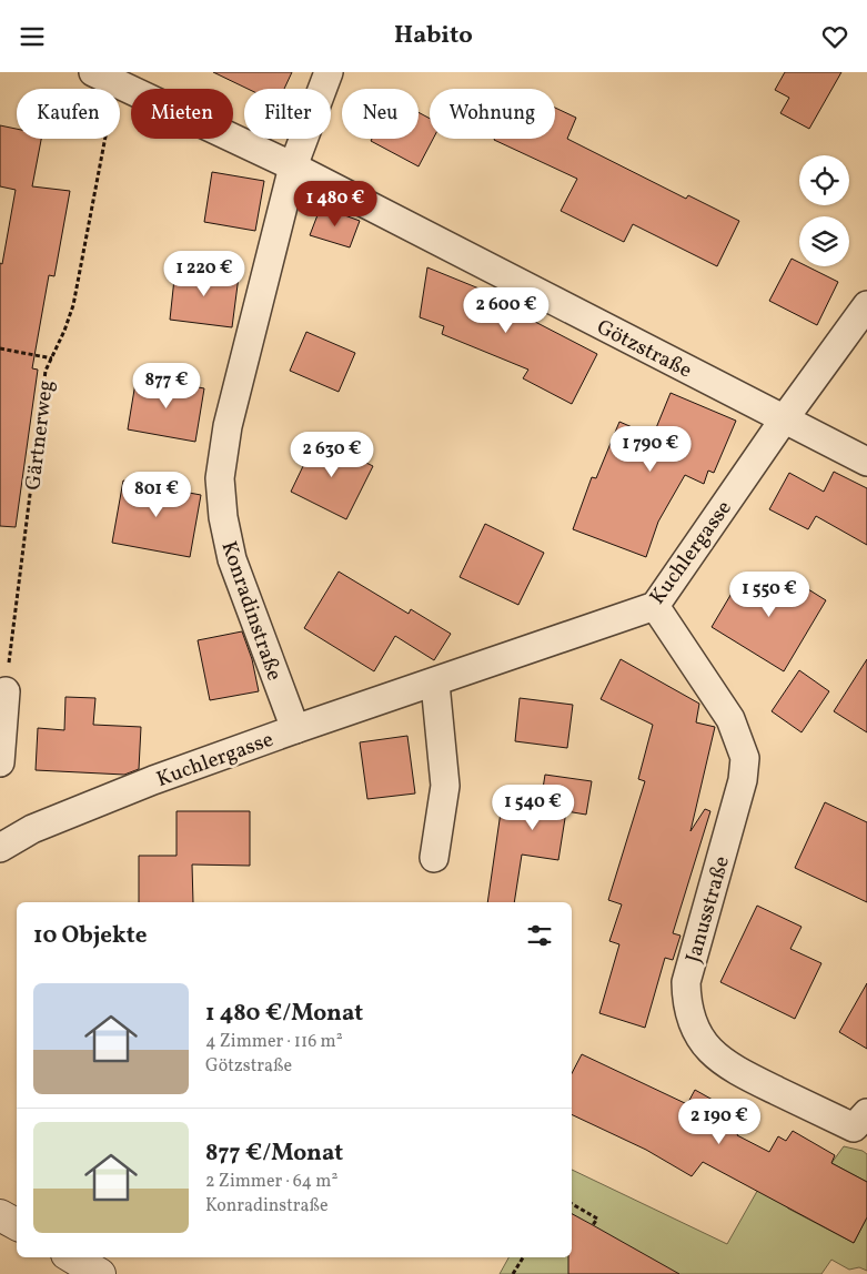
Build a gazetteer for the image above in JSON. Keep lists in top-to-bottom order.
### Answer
{
  "streets": {
    "street": [
      "Götzstraße",
      "Kuchlergasse",
      "Konradinstraße",
      "Janusstraße"
    ],
    "path": ["Gärtnerweg"]
  },
  "crossings": [
    ["Götzstraße", "Gärtnerweg"],
    ["Götzstraße", "Kuchlergasse"],
    ["Götzstraße", "Konradinstraße"],
    ["Kuchlergasse", "Konradinstraße"],
    ["Kuchlergasse", "Janusstraße"]
  ],
  "page": {
    "header": "Habito",
    "chip": [
      "Kaufen",
      "Mieten",
      "Filter",
      "Neu",
      "Wohnung"
    ],
    "price": [
      "1 480 €",
      "1 220 €",
      "2 600 €",
      "877 €",
      "1 790 €",
      "2 630 €",
      "801 €",
      "1 550 €",
      "1 540 €",
      "2 190 €"
    ],
    "heading": "10 Objekte",
    "list": [
      {
        "name": "1 480 €/Monat",
        "note": "4 Zimmer · 116 m² · Götzstraße"
      },
      {
        "name": "877 €/Monat",
        "note": "2 Zimmer · 64 m² · Konradinstraße"
      }
    ]
  }
}
